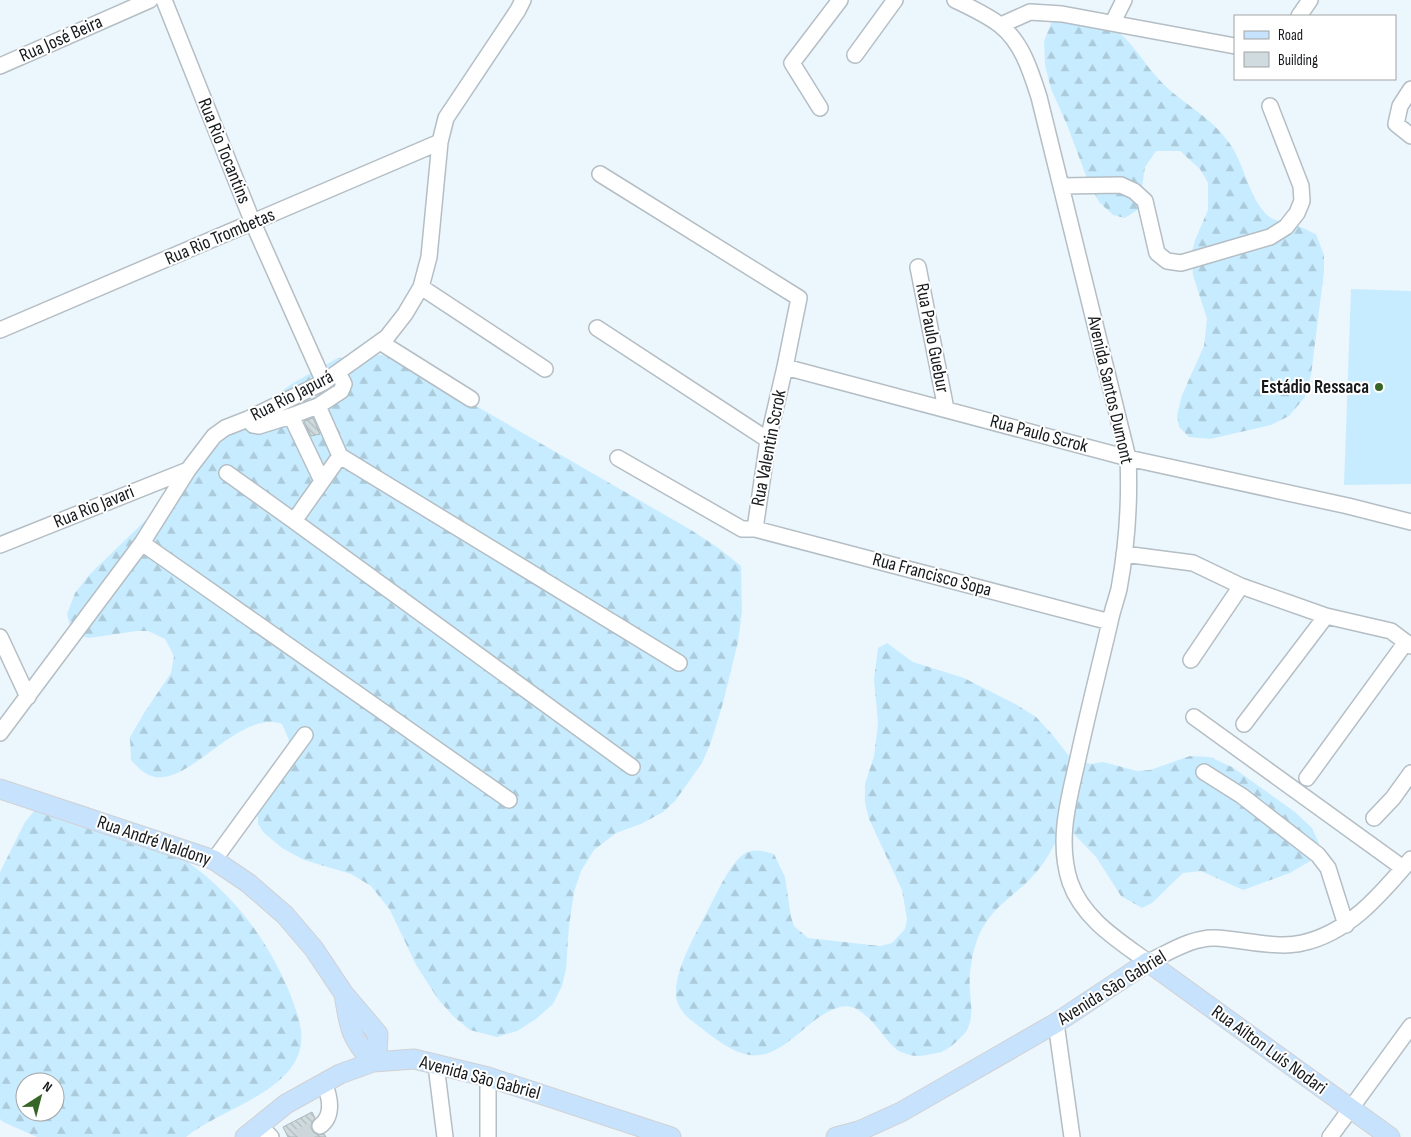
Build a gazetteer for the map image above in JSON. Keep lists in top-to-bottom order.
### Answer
{
  "streets": {
    "main road": ["Rua André Naldony", "Avenida São Gabriel", "Rua Aílton Luís Nodari"],
    "street": [
      "Rua José Beira",
      "Rua Rio Tocantins",
      "Rua Rio Trombetas",
      "Rua Paulo Guebur",
      "Avenida Santos Dumont",
      "Rua Rio Japurá",
      "Rua Paulo Scrok",
      "Rua Valentin Scrok",
      "Rua Rio Javari",
      "Rua Francisco Sopa"
    ]
  },
  "crossings": [
    ["Rua Rio Tocantins", "Rua Rio Trombetas"],
    ["Rua Rio Tocantins", "Rua Rio Japurá"],
    ["Rua Rio Trombetas", "Rua Rio Japurá"],
    ["Rua Paulo Guebur", "Rua Paulo Scrok"],
    ["Avenida Santos Dumont", "Rua Paulo Scrok"],
    ["Avenida Santos Dumont", "Rua Francisco Sopa"],
    ["Avenida Santos Dumont", "Avenida São Gabriel"],
    ["Avenida Santos Dumont", "Rua Aílton Luís Nodari"],
    ["Rua Rio Japurá", "Rua Rio Javari"],
    ["Rua Paulo Scrok", "Rua Valentin Scrok"],
    ["Rua Valentin Scrok", "Rua Francisco Sopa"],
    ["Rua André Naldony", "Avenida São Gabriel"],
    ["Avenida São Gabriel", "Rua Aílton Luís Nodari"]
  ],
  "places": ["Estádio Ressaca"],
  "legend": ["Road", "Building"],
  "north": "top right"
}
